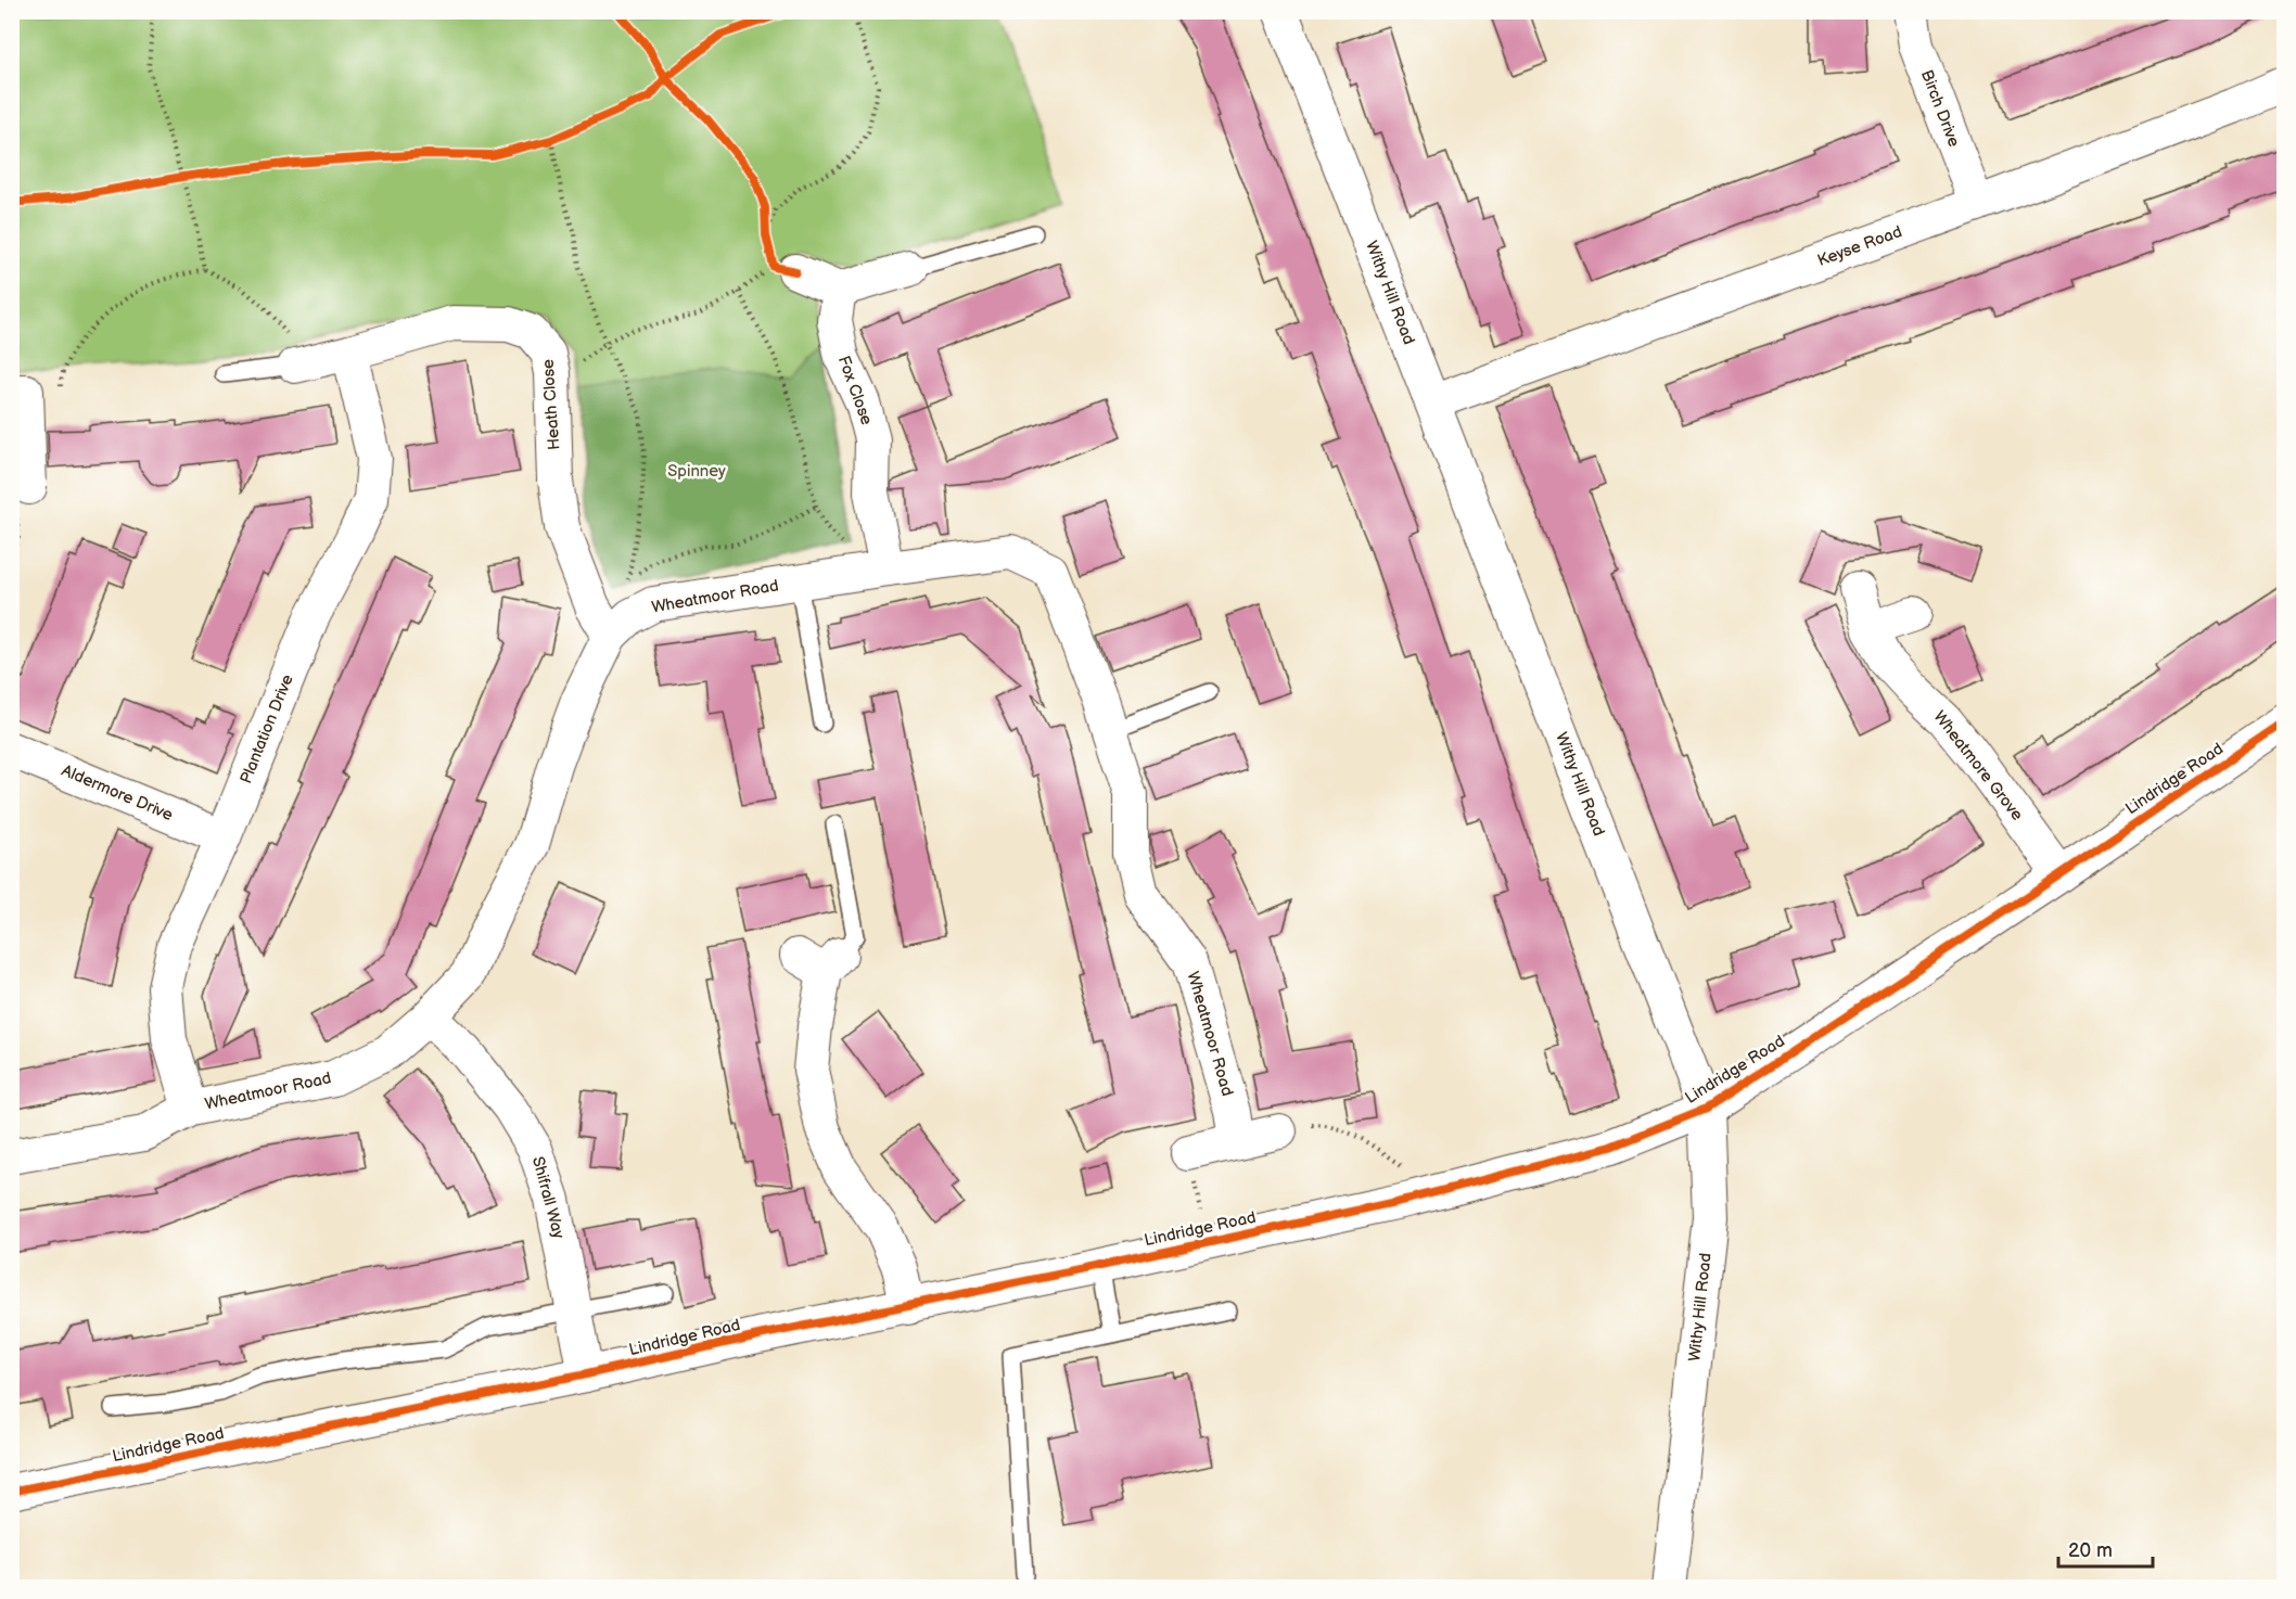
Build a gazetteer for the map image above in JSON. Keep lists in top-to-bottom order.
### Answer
{
  "streets": {
    "street": [
      "Birch Drive",
      "Keyse Road",
      "Withy Hill Road",
      "Fox Close",
      "Heath Close",
      "Wheatmoor Road",
      "Plantation Drive",
      "Wheatmore Grove",
      "Lindridge Road",
      "Aldermore Drive",
      "Shifrall Way"
    ]
  },
  "crossings": [
    ["Birch Drive", "Keyse Road"],
    ["Keyse Road", "Withy Hill Road"],
    ["Withy Hill Road", "Lindridge Road"],
    ["Fox Close", "Wheatmoor Road"],
    ["Heath Close", "Wheatmoor Road"],
    ["Heath Close", "Plantation Drive"],
    ["Wheatmoor Road", "Plantation Drive"],
    ["Wheatmoor Road", "Shifrall Way"],
    ["Plantation Drive", "Aldermore Drive"],
    ["Wheatmore Grove", "Lindridge Road"],
    ["Lindridge Road", "Shifrall Way"]
  ],
  "parks": ["Spinney"],
  "scale_bar": "20 m"
}
